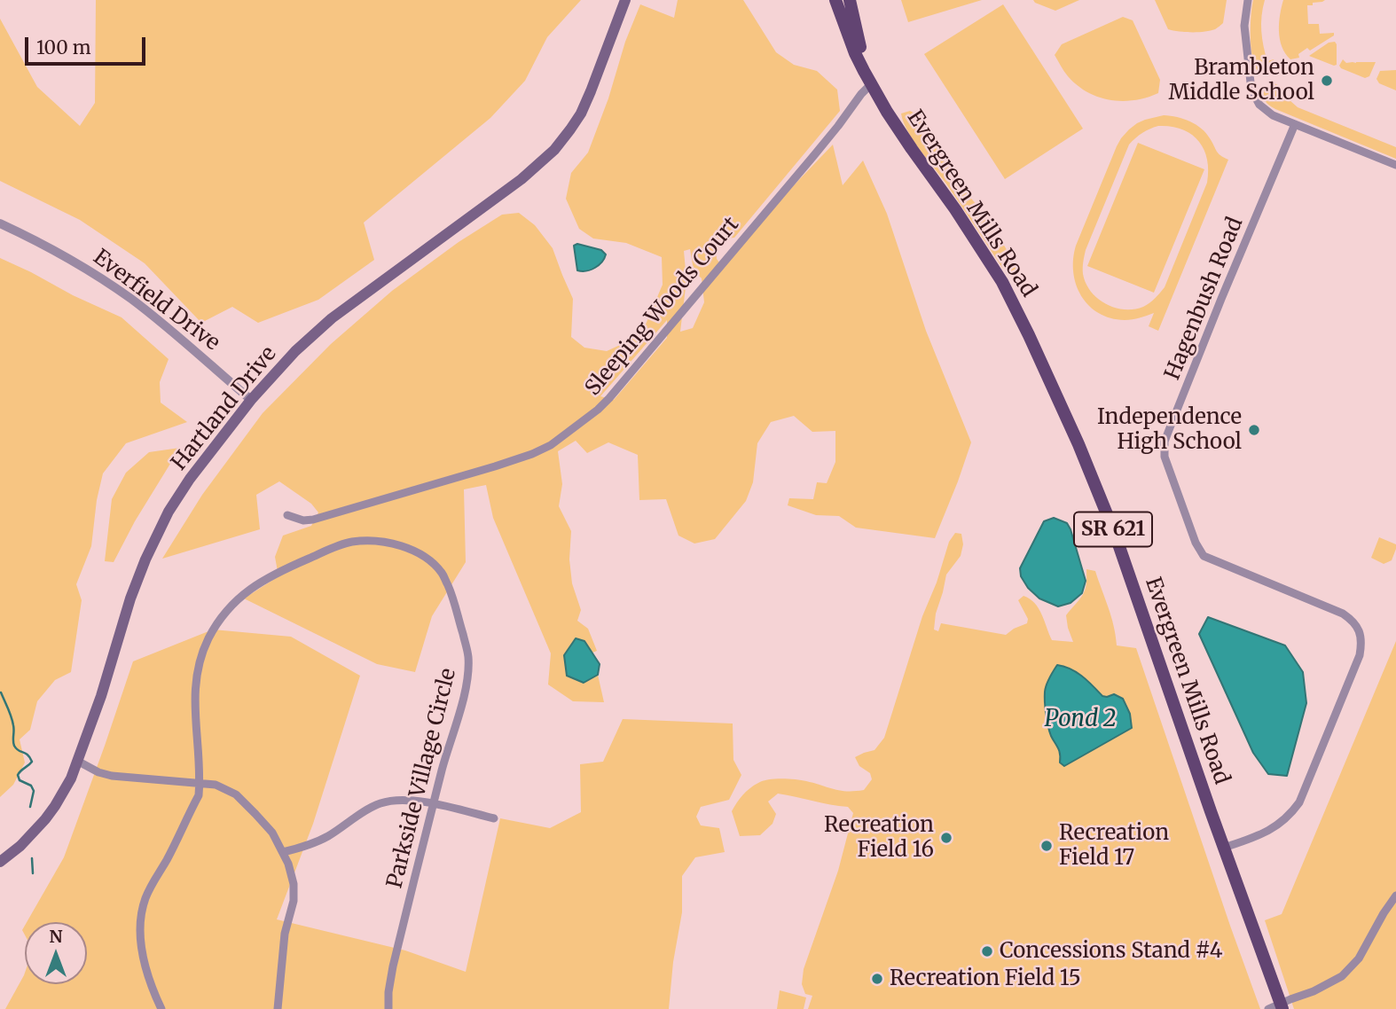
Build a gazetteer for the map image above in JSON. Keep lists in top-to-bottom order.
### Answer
{
  "streets": {
    "main road": ["Evergreen Mills Road", "Hartland Drive", "SR 621"],
    "street": [
      "Hagenbush Road",
      "Everfield Drive",
      "Sleeping Woods Court",
      "Parkside Village Circle"
    ]
  },
  "crossings": [
    ["Evergreen Mills Road", "Hagenbush Road"],
    ["Evergreen Mills Road", "Sleeping Woods Court"],
    ["Everfield Drive", "Hartland Drive"]
  ],
  "water": ["Pond 2"],
  "places": [
    "Brambleton Middle School",
    "Independence High School",
    "Recreation Field 16",
    "Recreation Field 17",
    "Concessions Stand #4",
    "Recreation Field 15"
  ],
  "scale_bar": "100 m",
  "north": "top"
}
